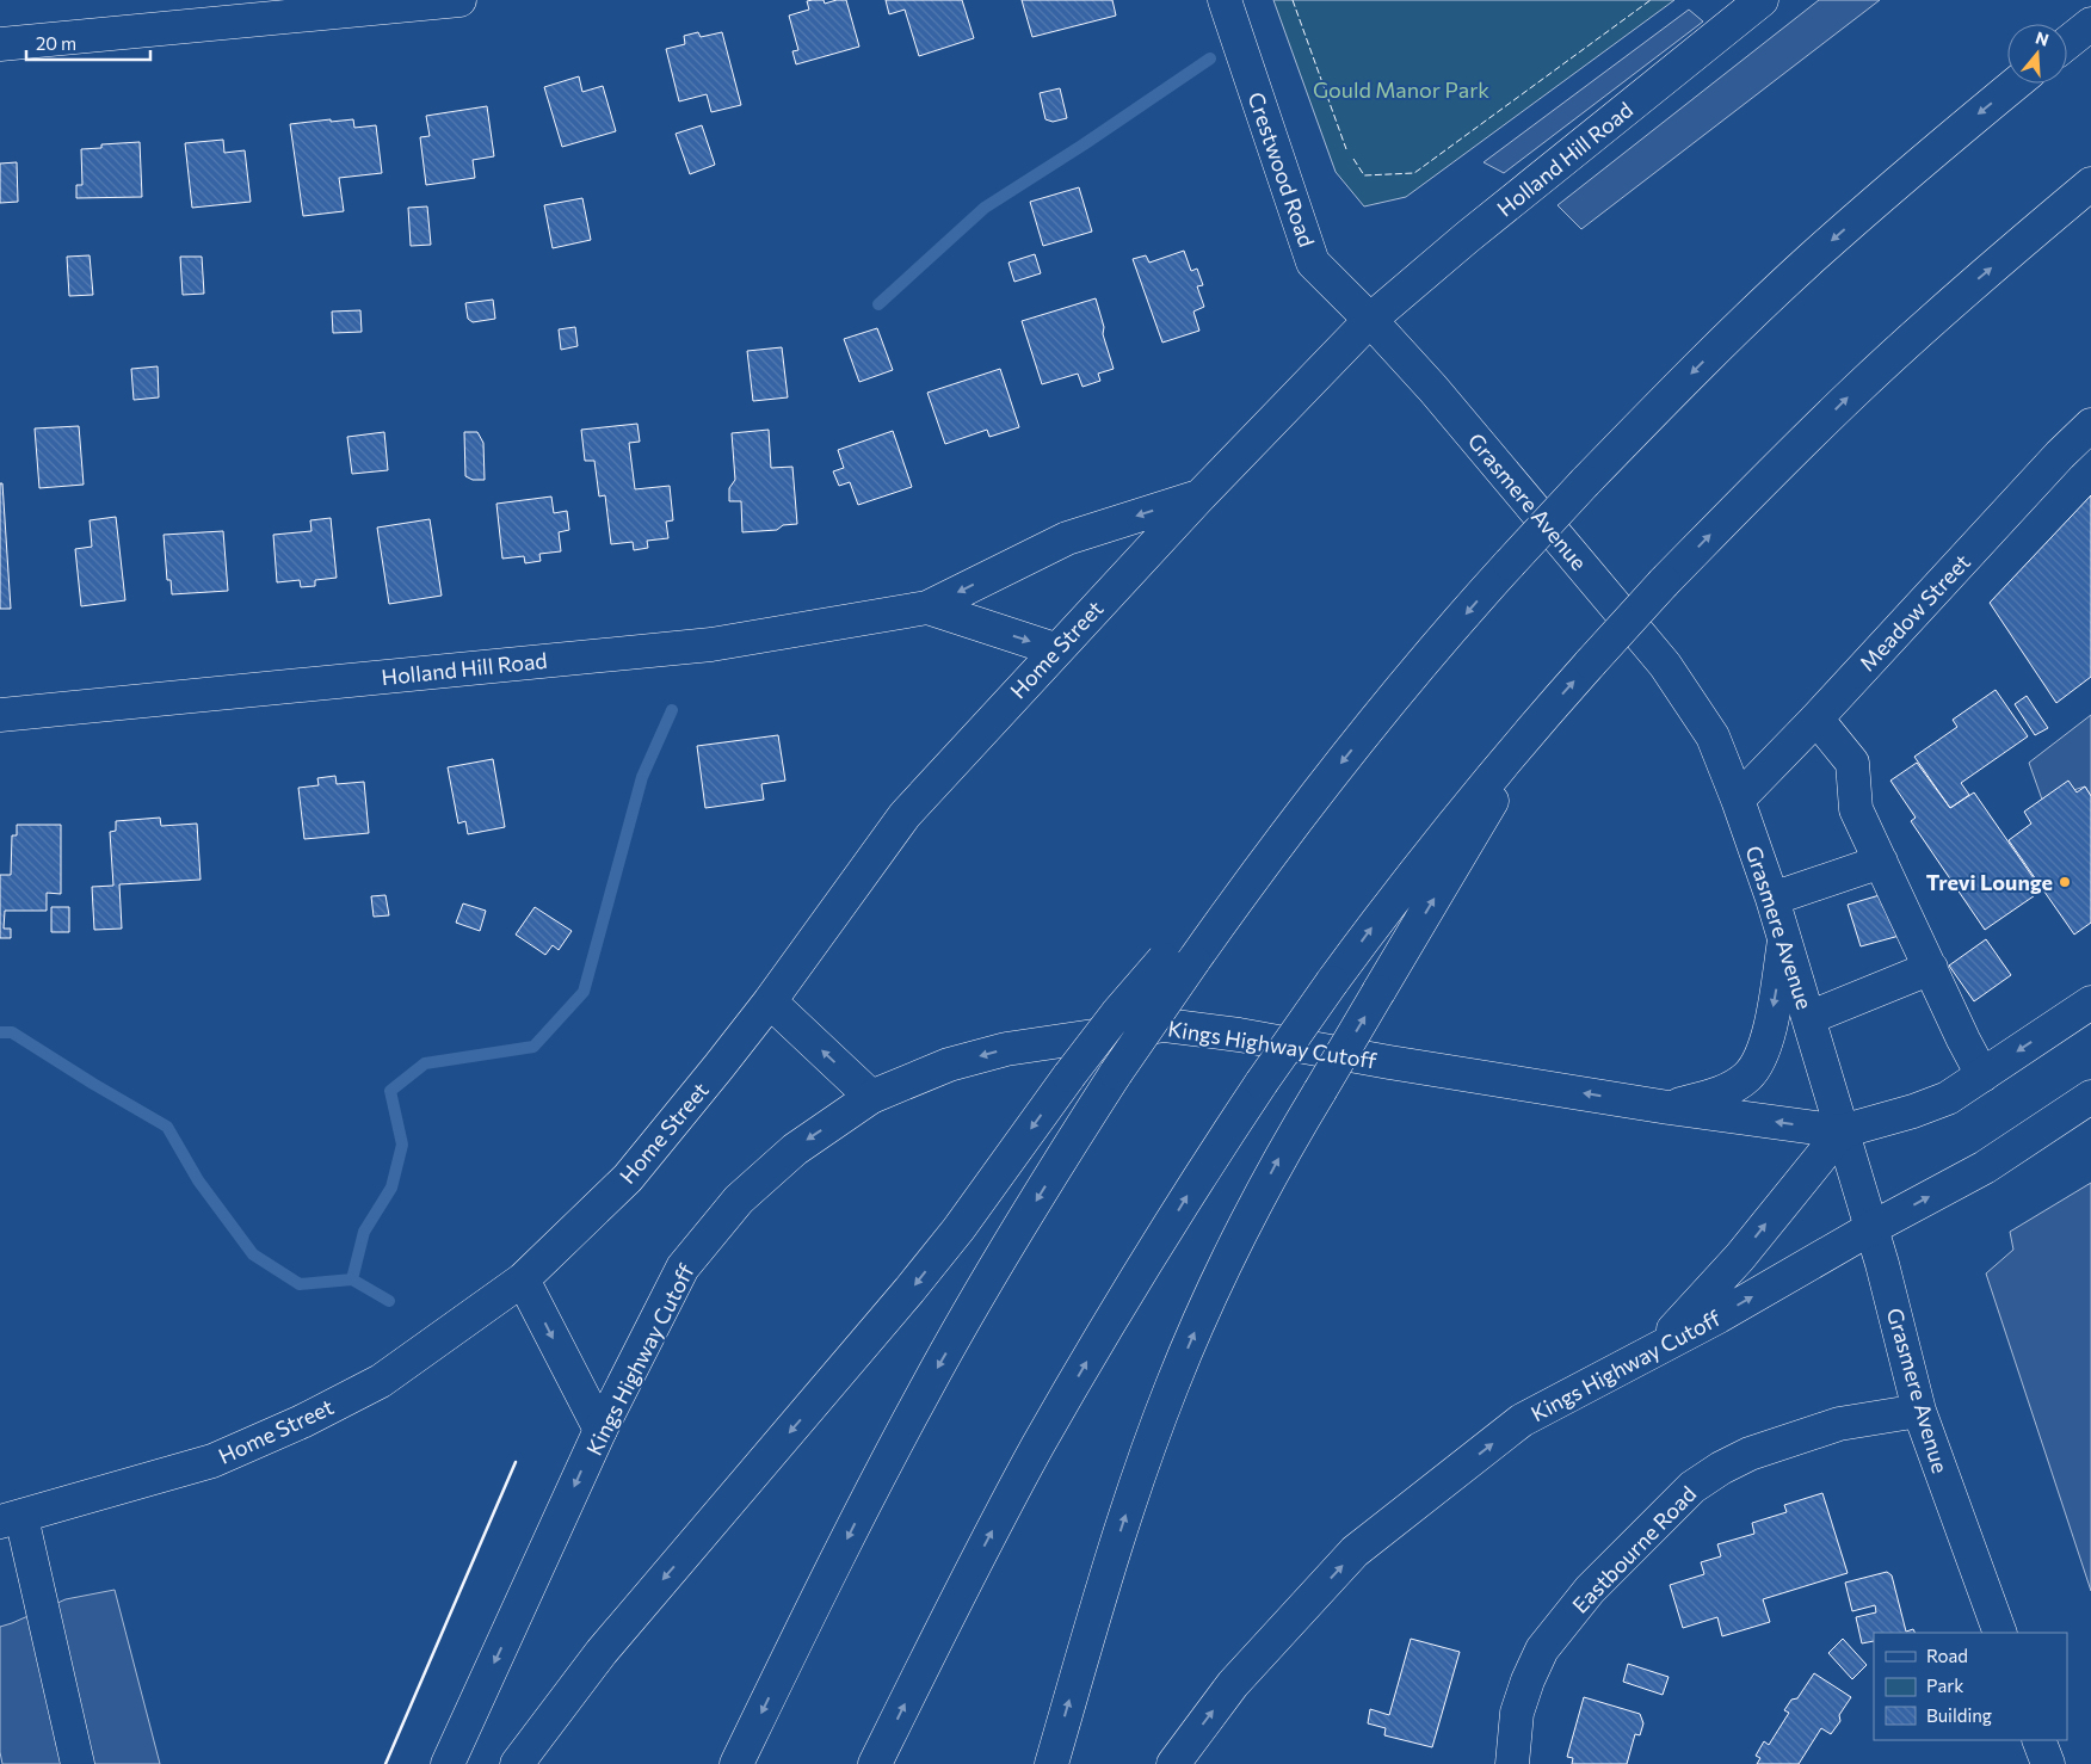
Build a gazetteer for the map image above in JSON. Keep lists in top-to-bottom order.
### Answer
{
  "streets": {
    "main road": [
      "Holland Hill Road",
      "Crestwood Road",
      "Grasmere Avenue",
      "Meadow Street",
      "Home Street",
      "Kings Highway Cutoff",
      "Eastbourne Road"
    ]
  },
  "crossings": [
    ["Holland Hill Road", "Crestwood Road"],
    ["Holland Hill Road", "Grasmere Avenue"],
    ["Holland Hill Road", "Home Street"],
    ["Crestwood Road", "Grasmere Avenue"],
    ["Crestwood Road", "Home Street"],
    ["Grasmere Avenue", "Meadow Street"],
    ["Grasmere Avenue", "Home Street"],
    ["Grasmere Avenue", "Kings Highway Cutoff"],
    ["Grasmere Avenue", "Eastbourne Road"]
  ],
  "parks": ["Gould Manor Park"],
  "places": ["Trevi Lounge"],
  "legend": ["Road", "Park", "Building"],
  "scale_bar": "20 m",
  "north": "top"
}
